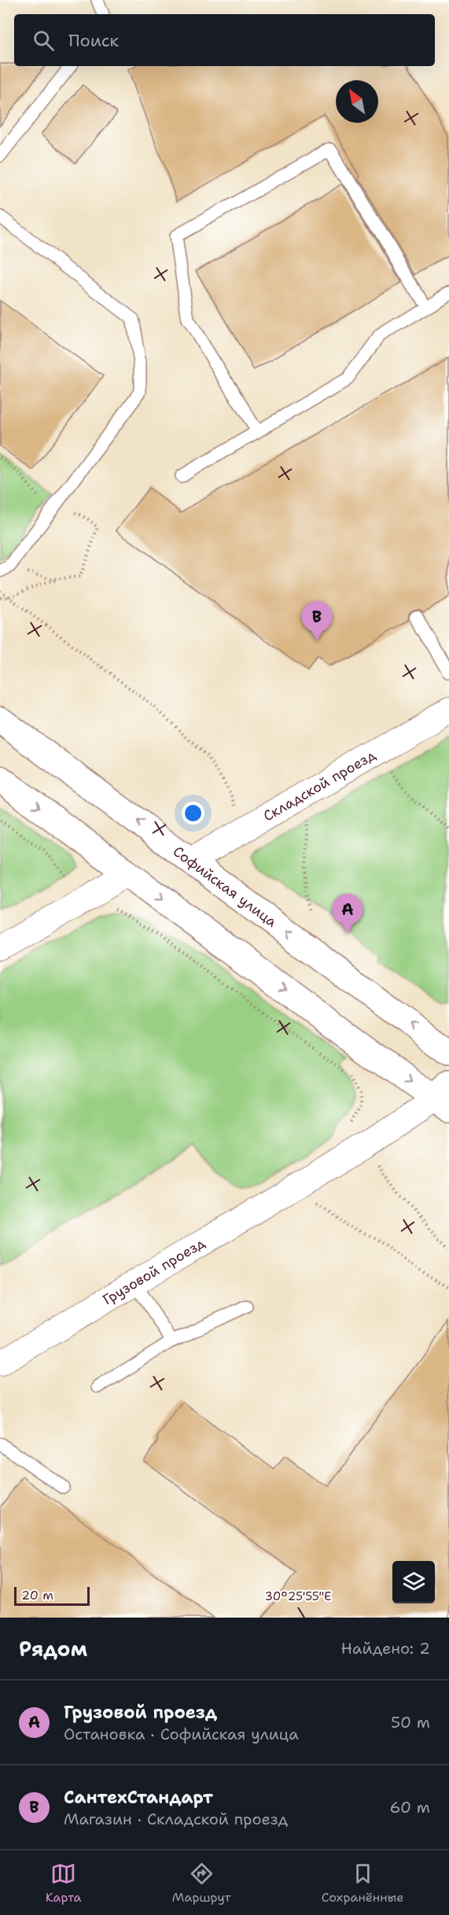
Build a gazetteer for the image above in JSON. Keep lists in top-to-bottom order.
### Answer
{
  "streets": {
    "main road": ["Софийская улица"],
    "street": ["Складской проезд", "Грузовой проезд"]
  },
  "crossings": [
    ["Складской проезд", "Софийская улица"]
  ],
  "scale_bar": "20 m",
  "north": "top left",
  "page": {
    "search": "Поиск",
    "pins": ["B", "A"],
    "scale": "20 m",
    "heading": ["Рядом", "Найдено: 2"],
    "list": [
      {
        "mark": "A",
        "name": "Грузовой проезд",
        "note": "Остановка · Софийская улица",
        "value": "50 m"
      },
      {
        "mark": "B",
        "name": "СантехСтандарт",
        "note": "Магазин · Складской проезд",
        "value": "60 m"
      }
    ],
    "nav": ["Карта", "Маршрут", "Сохранённые"]
  },
  "coordinates": ["30°25'55\"E"]
}
